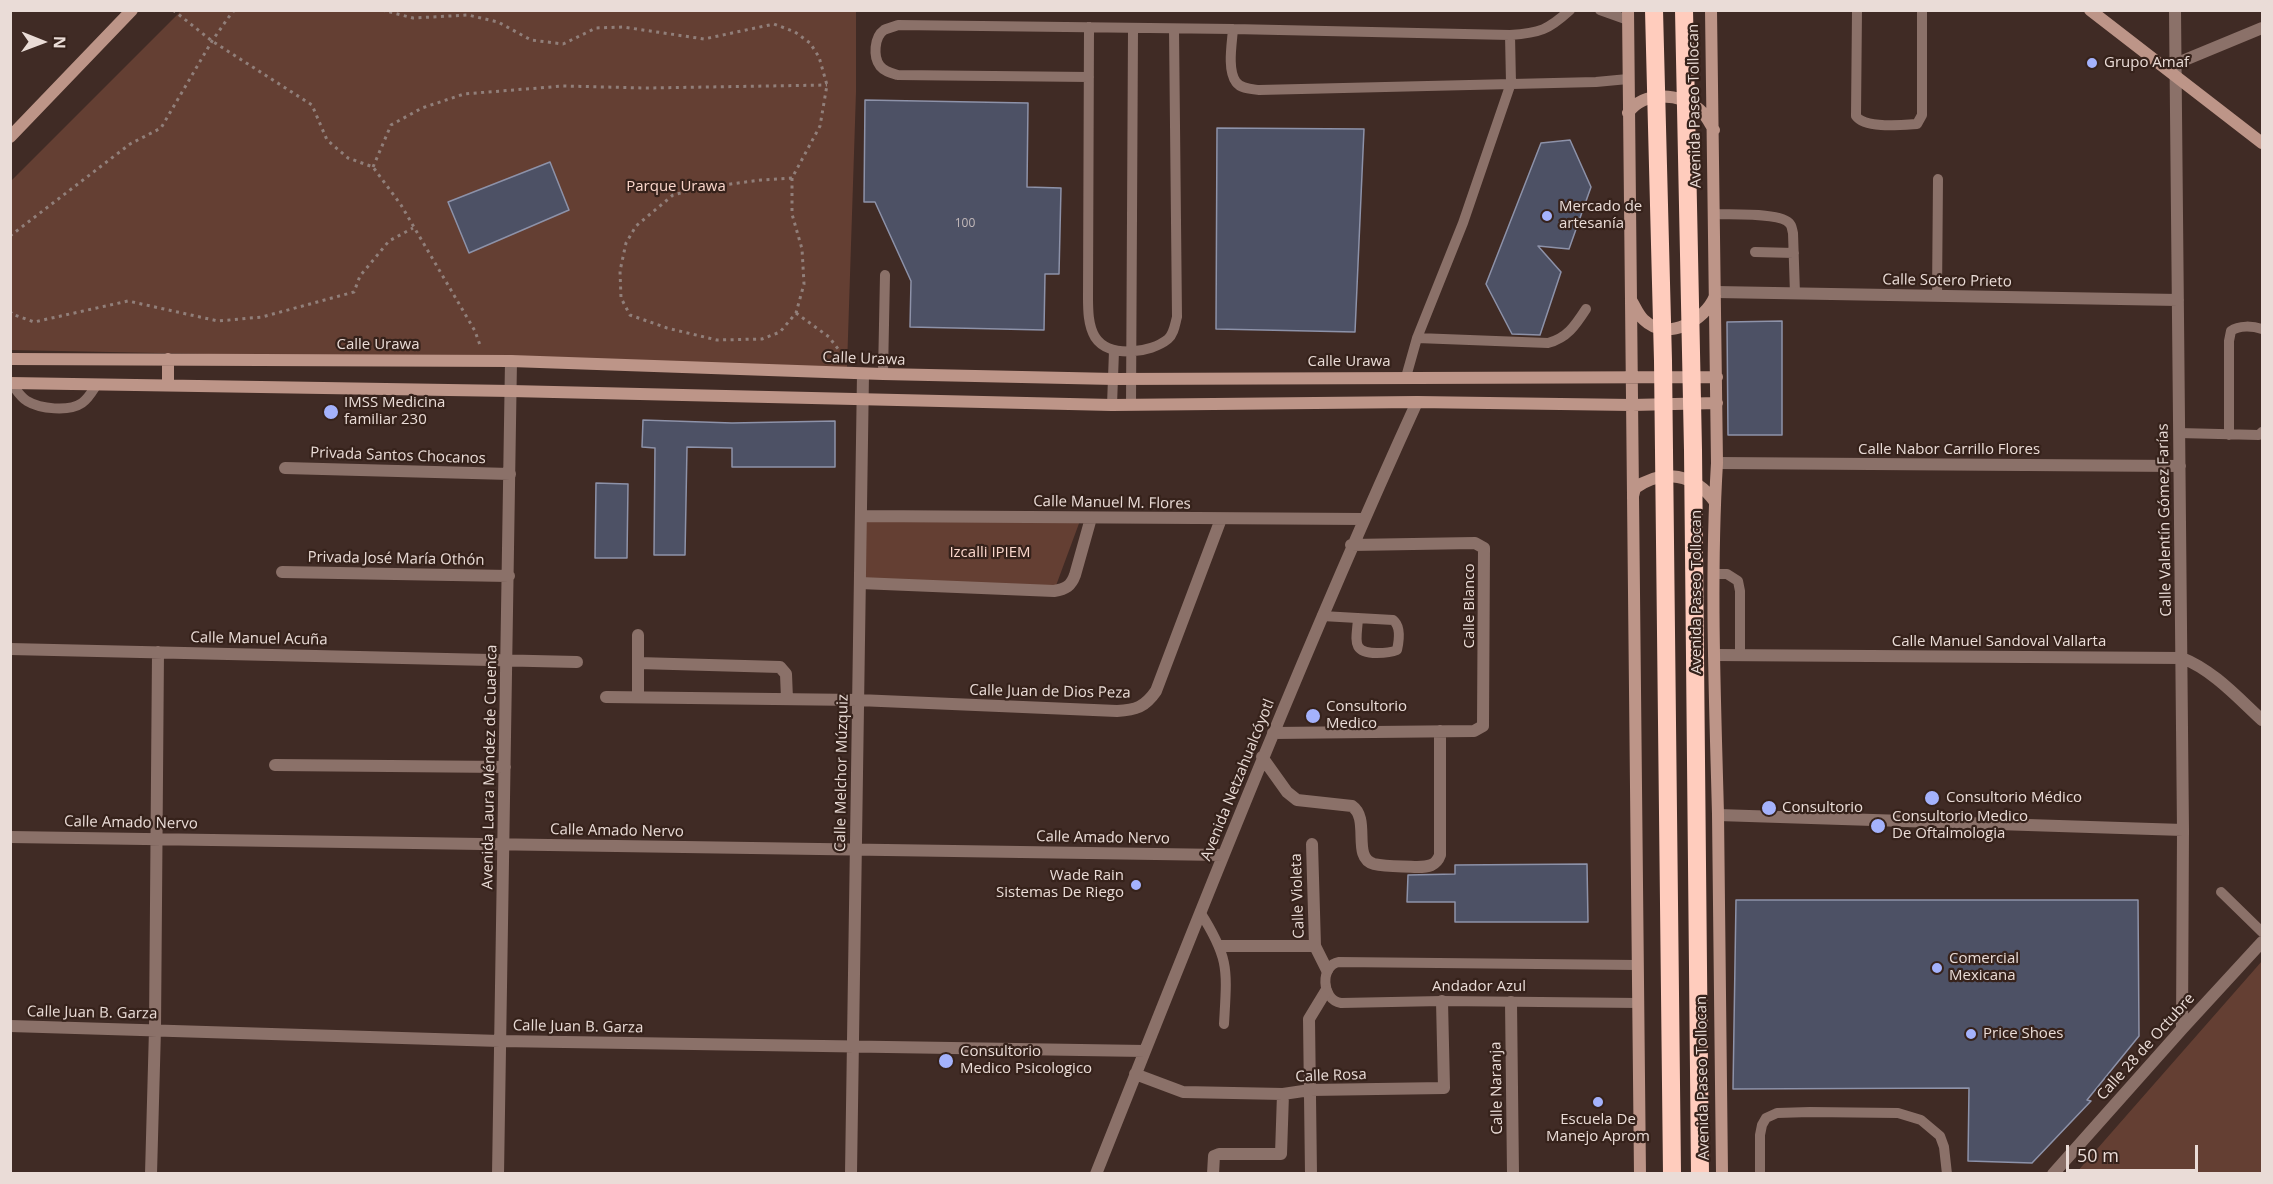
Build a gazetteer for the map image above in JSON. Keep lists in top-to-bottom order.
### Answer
{
  "streets": {
    "highway": ["Avenida Paseo Tollocan"],
    "main road": ["Calle Urawa"],
    "street": [
      "Calle Sotero Prieto",
      "Calle Nabor Carrillo Flores",
      "Privada Santos Chocanos",
      "Calle Manuel M. Flores",
      "Calle Valentín Gómez Farías",
      "Privada José María Othón",
      "Calle Blanco",
      "Calle Manuel Acuña",
      "Calle Manuel Sandoval Vallarta",
      "Calle Juan de Dios Peza",
      "Avenida Laura Méndez de Cuaenca",
      "Calle Melchor Múzquiz",
      "Avenida Netzahualcóyotl",
      "Calle Amado Nervo",
      "Calle Violeta",
      "Calle Juan B. Garza",
      "Calle 28 de Octubre",
      "Calle Rosa",
      "Calle Naranja"
    ],
    "lane": ["Andador Azul"]
  },
  "crossings": [
    ["Avenida Paseo Tollocan", "Calle Sotero Prieto"],
    ["Avenida Paseo Tollocan", "Calle Urawa"],
    ["Avenida Paseo Tollocan", "Calle Nabor Carrillo Flores"],
    ["Avenida Paseo Tollocan", "Calle Manuel Sandoval Vallarta"],
    ["Calle Sotero Prieto", "Calle Valentín Gómez Farías"],
    ["Calle Urawa", "Avenida Laura Méndez de Cuaenca"],
    ["Calle Urawa", "Calle Melchor Múzquiz"],
    ["Calle Nabor Carrillo Flores", "Calle Valentín Gómez Farías"],
    ["Privada Santos Chocanos", "Avenida Laura Méndez de Cuaenca"],
    ["Calle Manuel M. Flores", "Calle Juan de Dios Peza"],
    ["Calle Manuel M. Flores", "Calle Melchor Múzquiz"],
    ["Calle Manuel M. Flores", "Avenida Netzahualcóyotl"],
    ["Calle Valentín Gómez Farías", "Calle Manuel Sandoval Vallarta"],
    ["Calle Valentín Gómez Farías", "Calle 28 de Octubre"],
    ["Privada José María Othón", "Avenida Laura Méndez de Cuaenca"],
    ["Calle Blanco", "Avenida Netzahualcóyotl"],
    ["Calle Manuel Acuña", "Avenida Laura Méndez de Cuaenca"],
    ["Calle Juan de Dios Peza", "Calle Melchor Múzquiz"],
    ["Avenida Laura Méndez de Cuaenca", "Calle Amado Nervo"],
    ["Avenida Laura Méndez de Cuaenca", "Calle Juan B. Garza"],
    ["Calle Melchor Múzquiz", "Calle Amado Nervo"],
    ["Calle Melchor Múzquiz", "Calle Juan B. Garza"],
    ["Avenida Netzahualcóyotl", "Calle Amado Nervo"],
    ["Avenida Netzahualcóyotl", "Calle Juan B. Garza"],
    ["Avenida Netzahualcóyotl", "Calle Rosa"],
    ["Andador Azul", "Calle Rosa"],
    ["Andador Azul", "Calle Naranja"]
  ],
  "parks": ["Parque Urawa", "Izcalli IPIEM"],
  "places": [
    "Grupo Amaf",
    "Mercado de artesanía",
    "IMSS Medicina familiar 230",
    "Consultorio Medico",
    "Consultorio Médico",
    "Consultorio",
    "Consultorio Medico De Oftalmologia",
    "Wade Rain Sistemas De Riego",
    "Comercial Mexicana",
    "Price Shoes",
    "Consultorio Medico Psicologico",
    "Escuela De Manejo Aprom"
  ],
  "house_numbers": ["100"],
  "scale_bar": "50 m",
  "north": "right"
}
